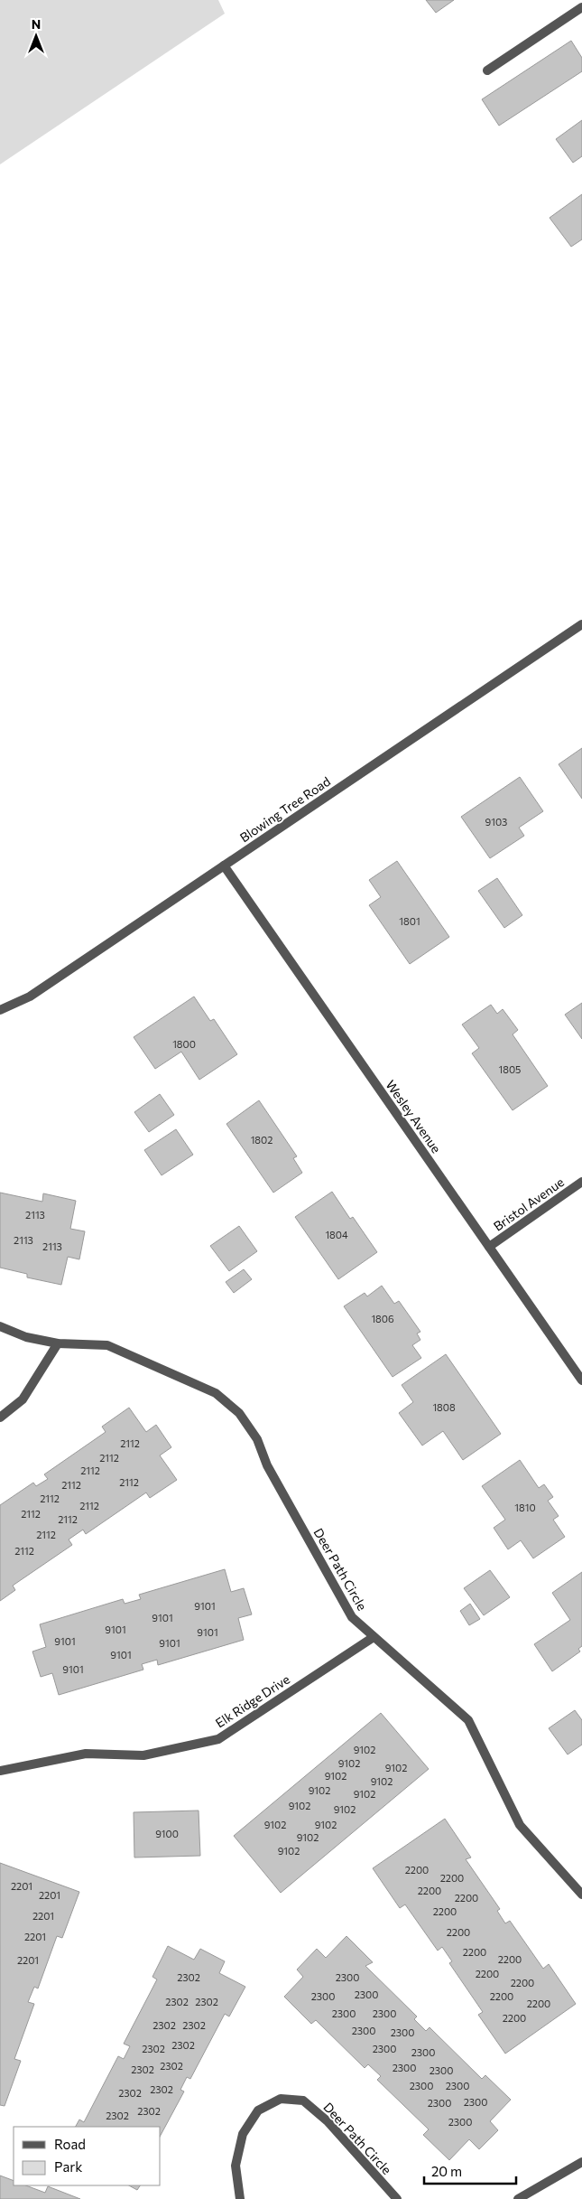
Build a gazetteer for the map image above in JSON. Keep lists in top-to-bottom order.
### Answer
{
  "streets": {
    "street": [
      "Blowing Tree Road",
      "Wesley Avenue",
      "Bristol Avenue",
      "Deer Path Circle",
      "Elk Ridge Drive"
    ]
  },
  "crossings": [
    ["Blowing Tree Road", "Wesley Avenue"],
    ["Wesley Avenue", "Bristol Avenue"],
    ["Deer Path Circle", "Elk Ridge Drive"]
  ],
  "house_numbers": [
    "9103",
    "1801",
    "1800",
    "1805",
    "1802",
    "2113",
    "1804",
    "2113",
    "2113",
    "1806",
    "1808",
    "2112",
    "2112",
    "2112",
    "2112",
    "2112",
    "2112",
    "2112",
    "1810",
    "2112",
    "2112",
    "2112",
    "2112",
    "9101",
    "9101",
    "9101",
    "9101",
    "9101",
    "9101",
    "9101",
    "9101",
    "9102",
    "9102",
    "9102",
    "9102",
    "9102",
    "9102",
    "9102",
    "9102",
    "9102",
    "9102",
    "9102",
    "9100",
    "9102",
    "9102",
    "2200",
    "2200",
    "2201",
    "2200",
    "2201",
    "2200",
    "2200",
    "2201",
    "2200",
    "2201",
    "2200",
    "2200",
    "2201",
    "2200",
    "2302",
    "2300",
    "2200",
    "2300",
    "2300",
    "2200",
    "2302",
    "2302",
    "2200",
    "2300",
    "2300",
    "2200",
    "2302",
    "2302",
    "2300",
    "2300",
    "2302",
    "2302",
    "2300",
    "2300",
    "2302",
    "2300",
    "2302",
    "2300",
    "2300",
    "2300",
    "2302",
    "2302",
    "2300",
    "2300",
    "2302",
    "2302",
    "2300"
  ],
  "legend": ["Road", "Park"],
  "scale_bar": "20 m",
  "north": "top"
}
